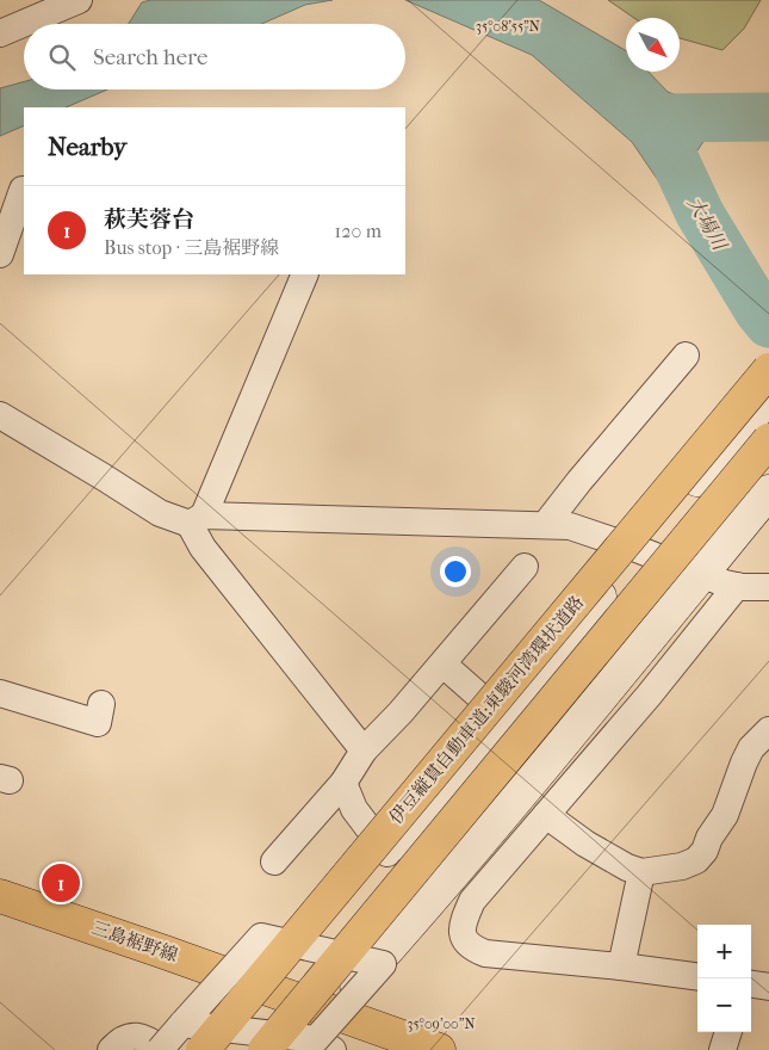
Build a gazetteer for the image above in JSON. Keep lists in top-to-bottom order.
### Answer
{
  "streets": {
    "main road": ["伊豆縦貫自動車道;東駿河湾環状道路", "三島裾野線"]
  },
  "water": ["大場川"],
  "north": "bottom right",
  "page": {
    "search": "Search here",
    "heading": "Nearby",
    "list": [
      {
        "mark": "1",
        "name": "萩芙蓉台",
        "note": "Bus stop · 三島裾野線",
        "value": "120 m"
      }
    ],
    "pins": "1",
    "map_buttons": ["+", "−"]
  },
  "coordinates": ["35°08'55\"N", "35°09'00\"N"]
}
